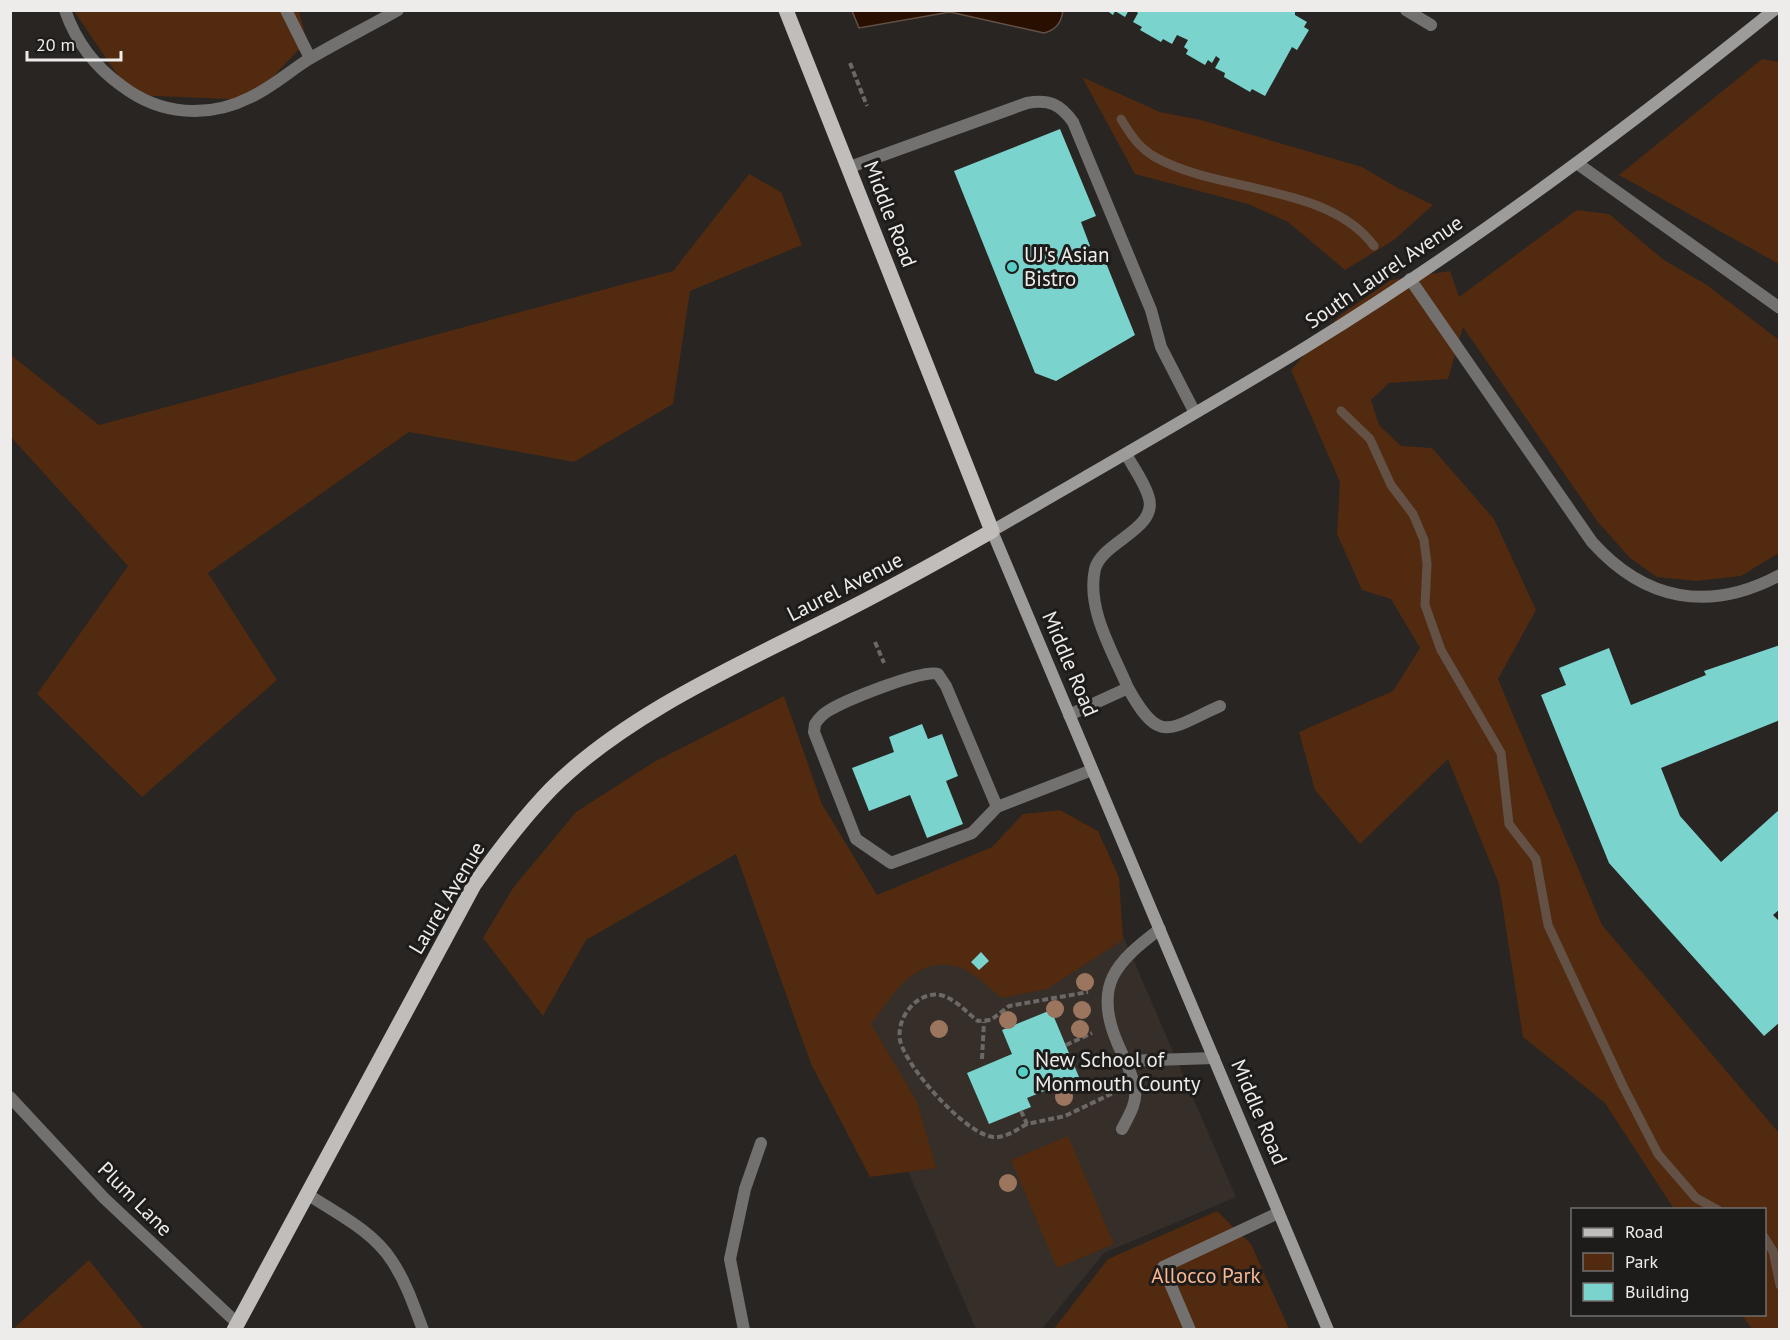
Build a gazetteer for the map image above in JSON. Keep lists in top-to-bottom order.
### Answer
{
  "streets": {
    "main road": ["Middle Road", "Laurel Avenue"],
    "street": ["South Laurel Avenue", "Plum Lane"]
  },
  "crossings": [
    ["Middle Road", "South Laurel Avenue"],
    ["Middle Road", "Laurel Avenue"],
    ["South Laurel Avenue", "Laurel Avenue"],
    ["Laurel Avenue", "Plum Lane"]
  ],
  "parks": ["Allocco Park"],
  "places": ["UJ's Asian Bistro", "New School of Monmouth County"],
  "legend": ["Road", "Park", "Building"],
  "scale_bar": "20 m"
}
